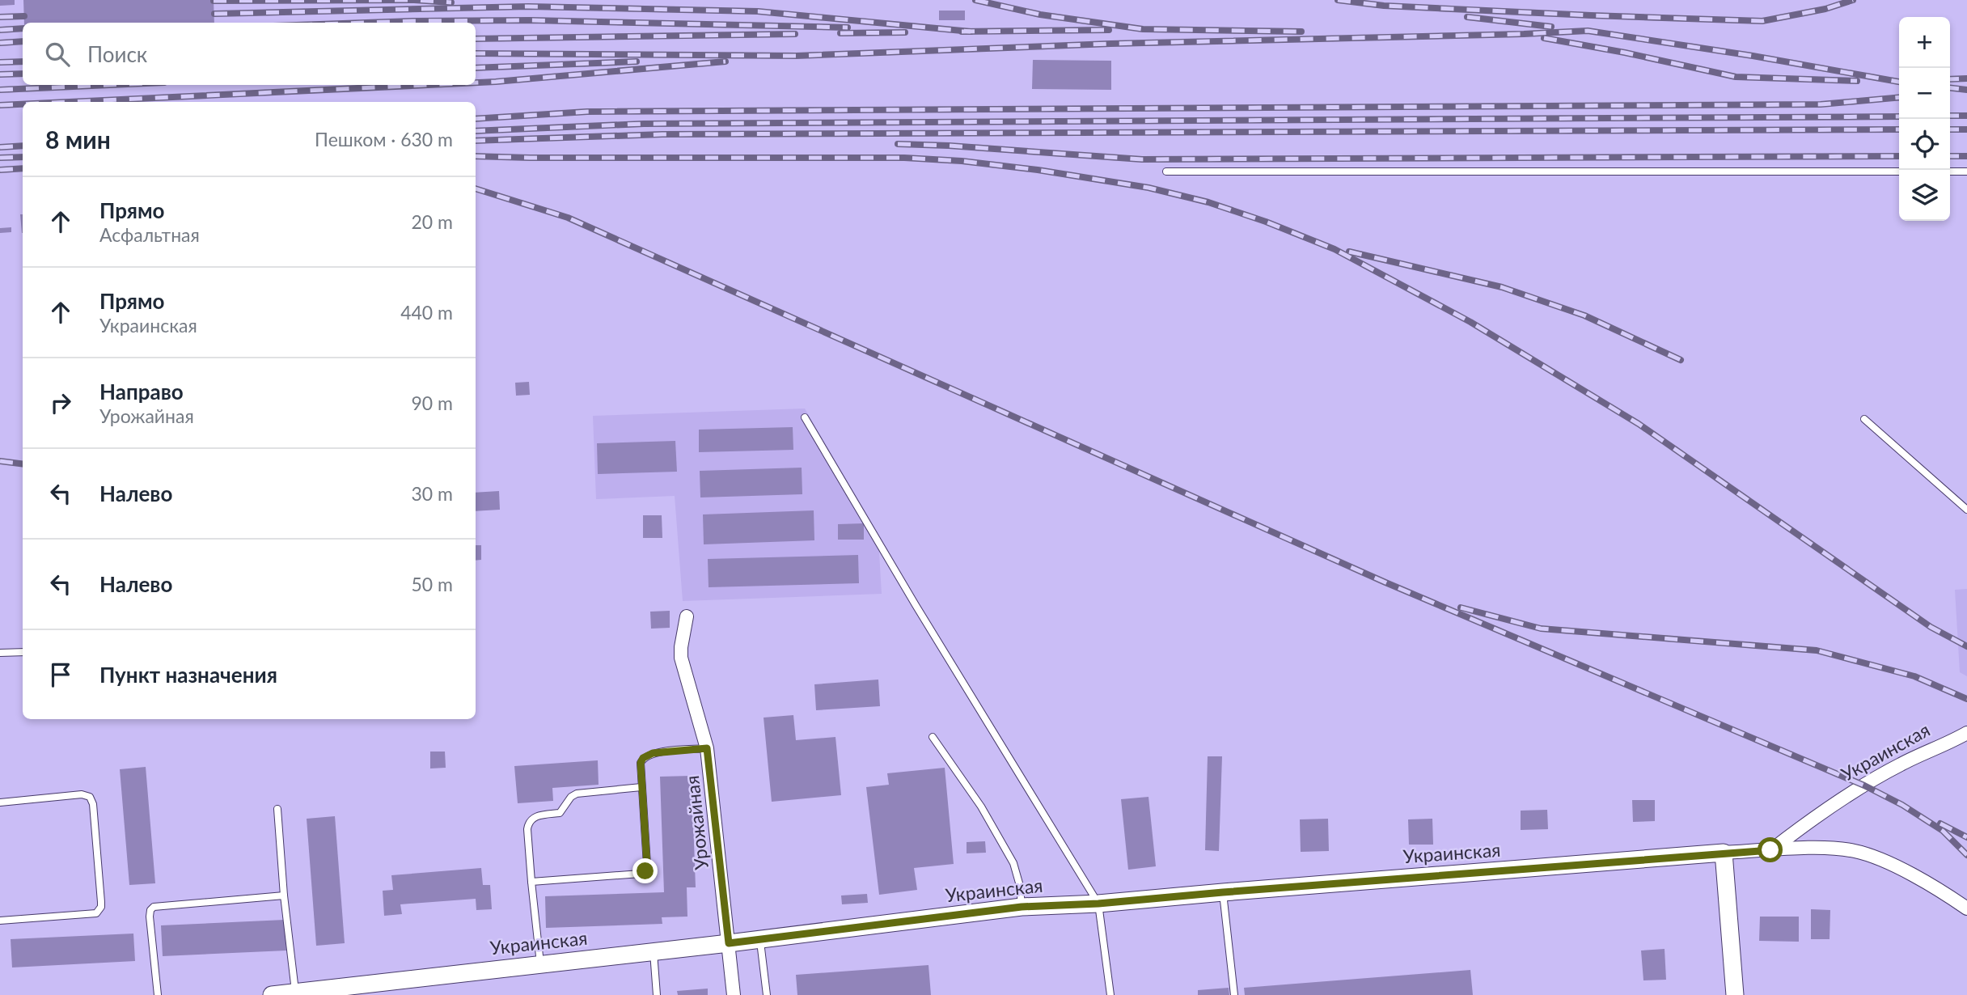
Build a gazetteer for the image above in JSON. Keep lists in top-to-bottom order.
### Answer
{
  "streets": {
    "street": ["Украинская", "Урожайная"]
  },
  "crossings": [
    ["Украинская", "Урожайная"]
  ],
  "page": {
    "map_buttons": ["+", "−"],
    "search": "Поиск",
    "heading": ["8 мин", "Пешком · 630 m"],
    "list": [
      ["Прямо", "Асфальтная", "20 m"],
      ["Прямо", "Украинская", "440 m"],
      ["Направо", "Урожайная", "90 m"],
      ["Налево", "30 m"],
      ["Налево", "50 m"],
      "Пункт назначения"
    ]
  }
}
